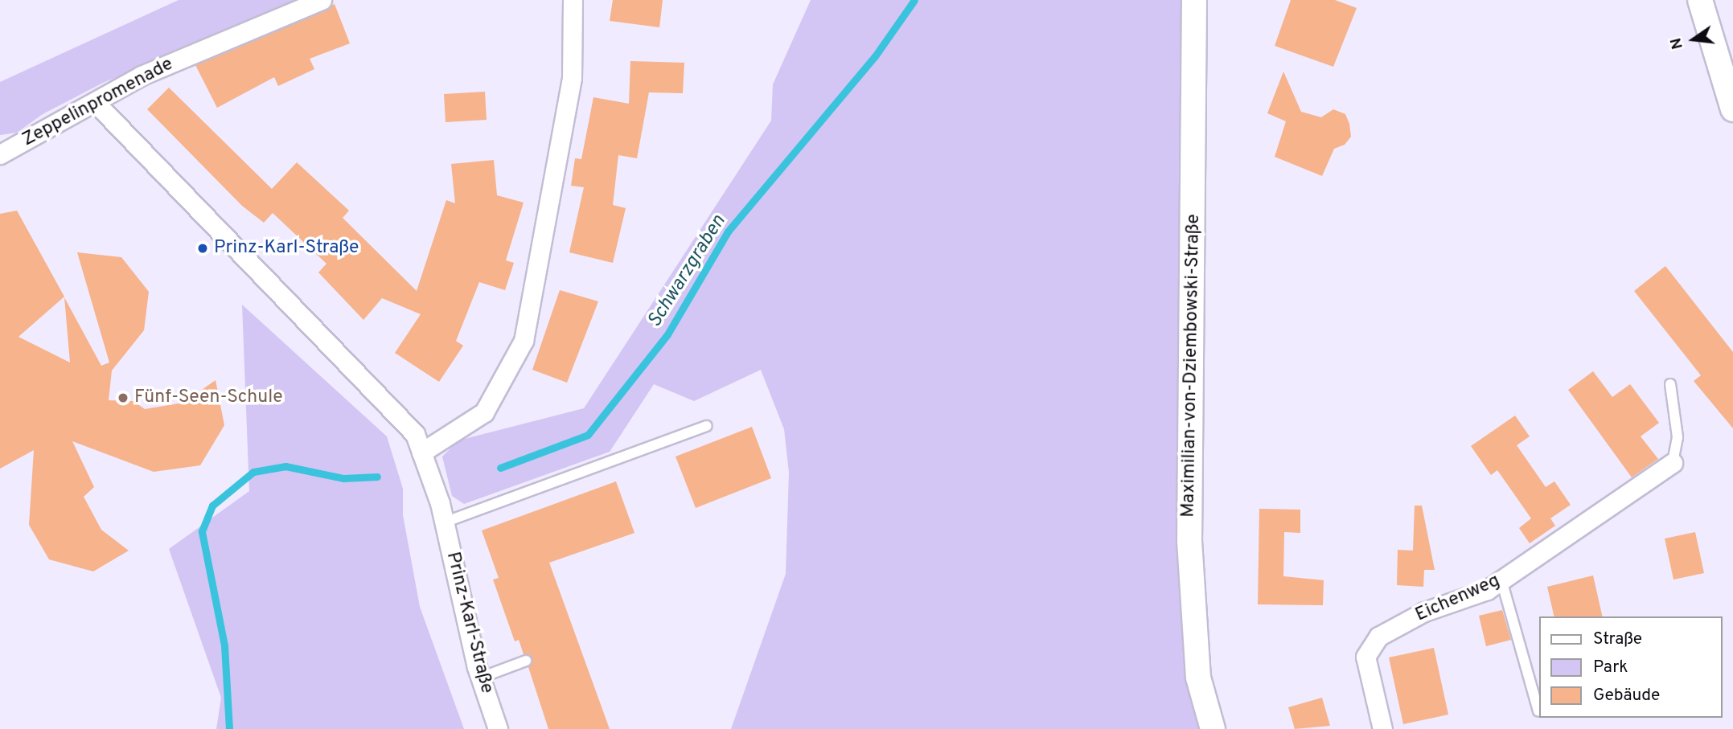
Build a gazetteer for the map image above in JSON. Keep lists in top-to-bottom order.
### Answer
{
  "streets": {
    "street": [
      "Zeppelinpromenade",
      "Maximilian-von-Dziembowski-Straße",
      "Eichenweg",
      "Prinz-Karl-Straße"
    ]
  },
  "crossings": [
    ["Zeppelinpromenade", "Prinz-Karl-Straße"]
  ],
  "water": ["Schwarzgraben"],
  "places": ["Prinz-Karl-Straße", "Fünf-Seen-Schule"],
  "legend": ["Straße", "Park", "Gebäude"],
  "north": "left"
}
